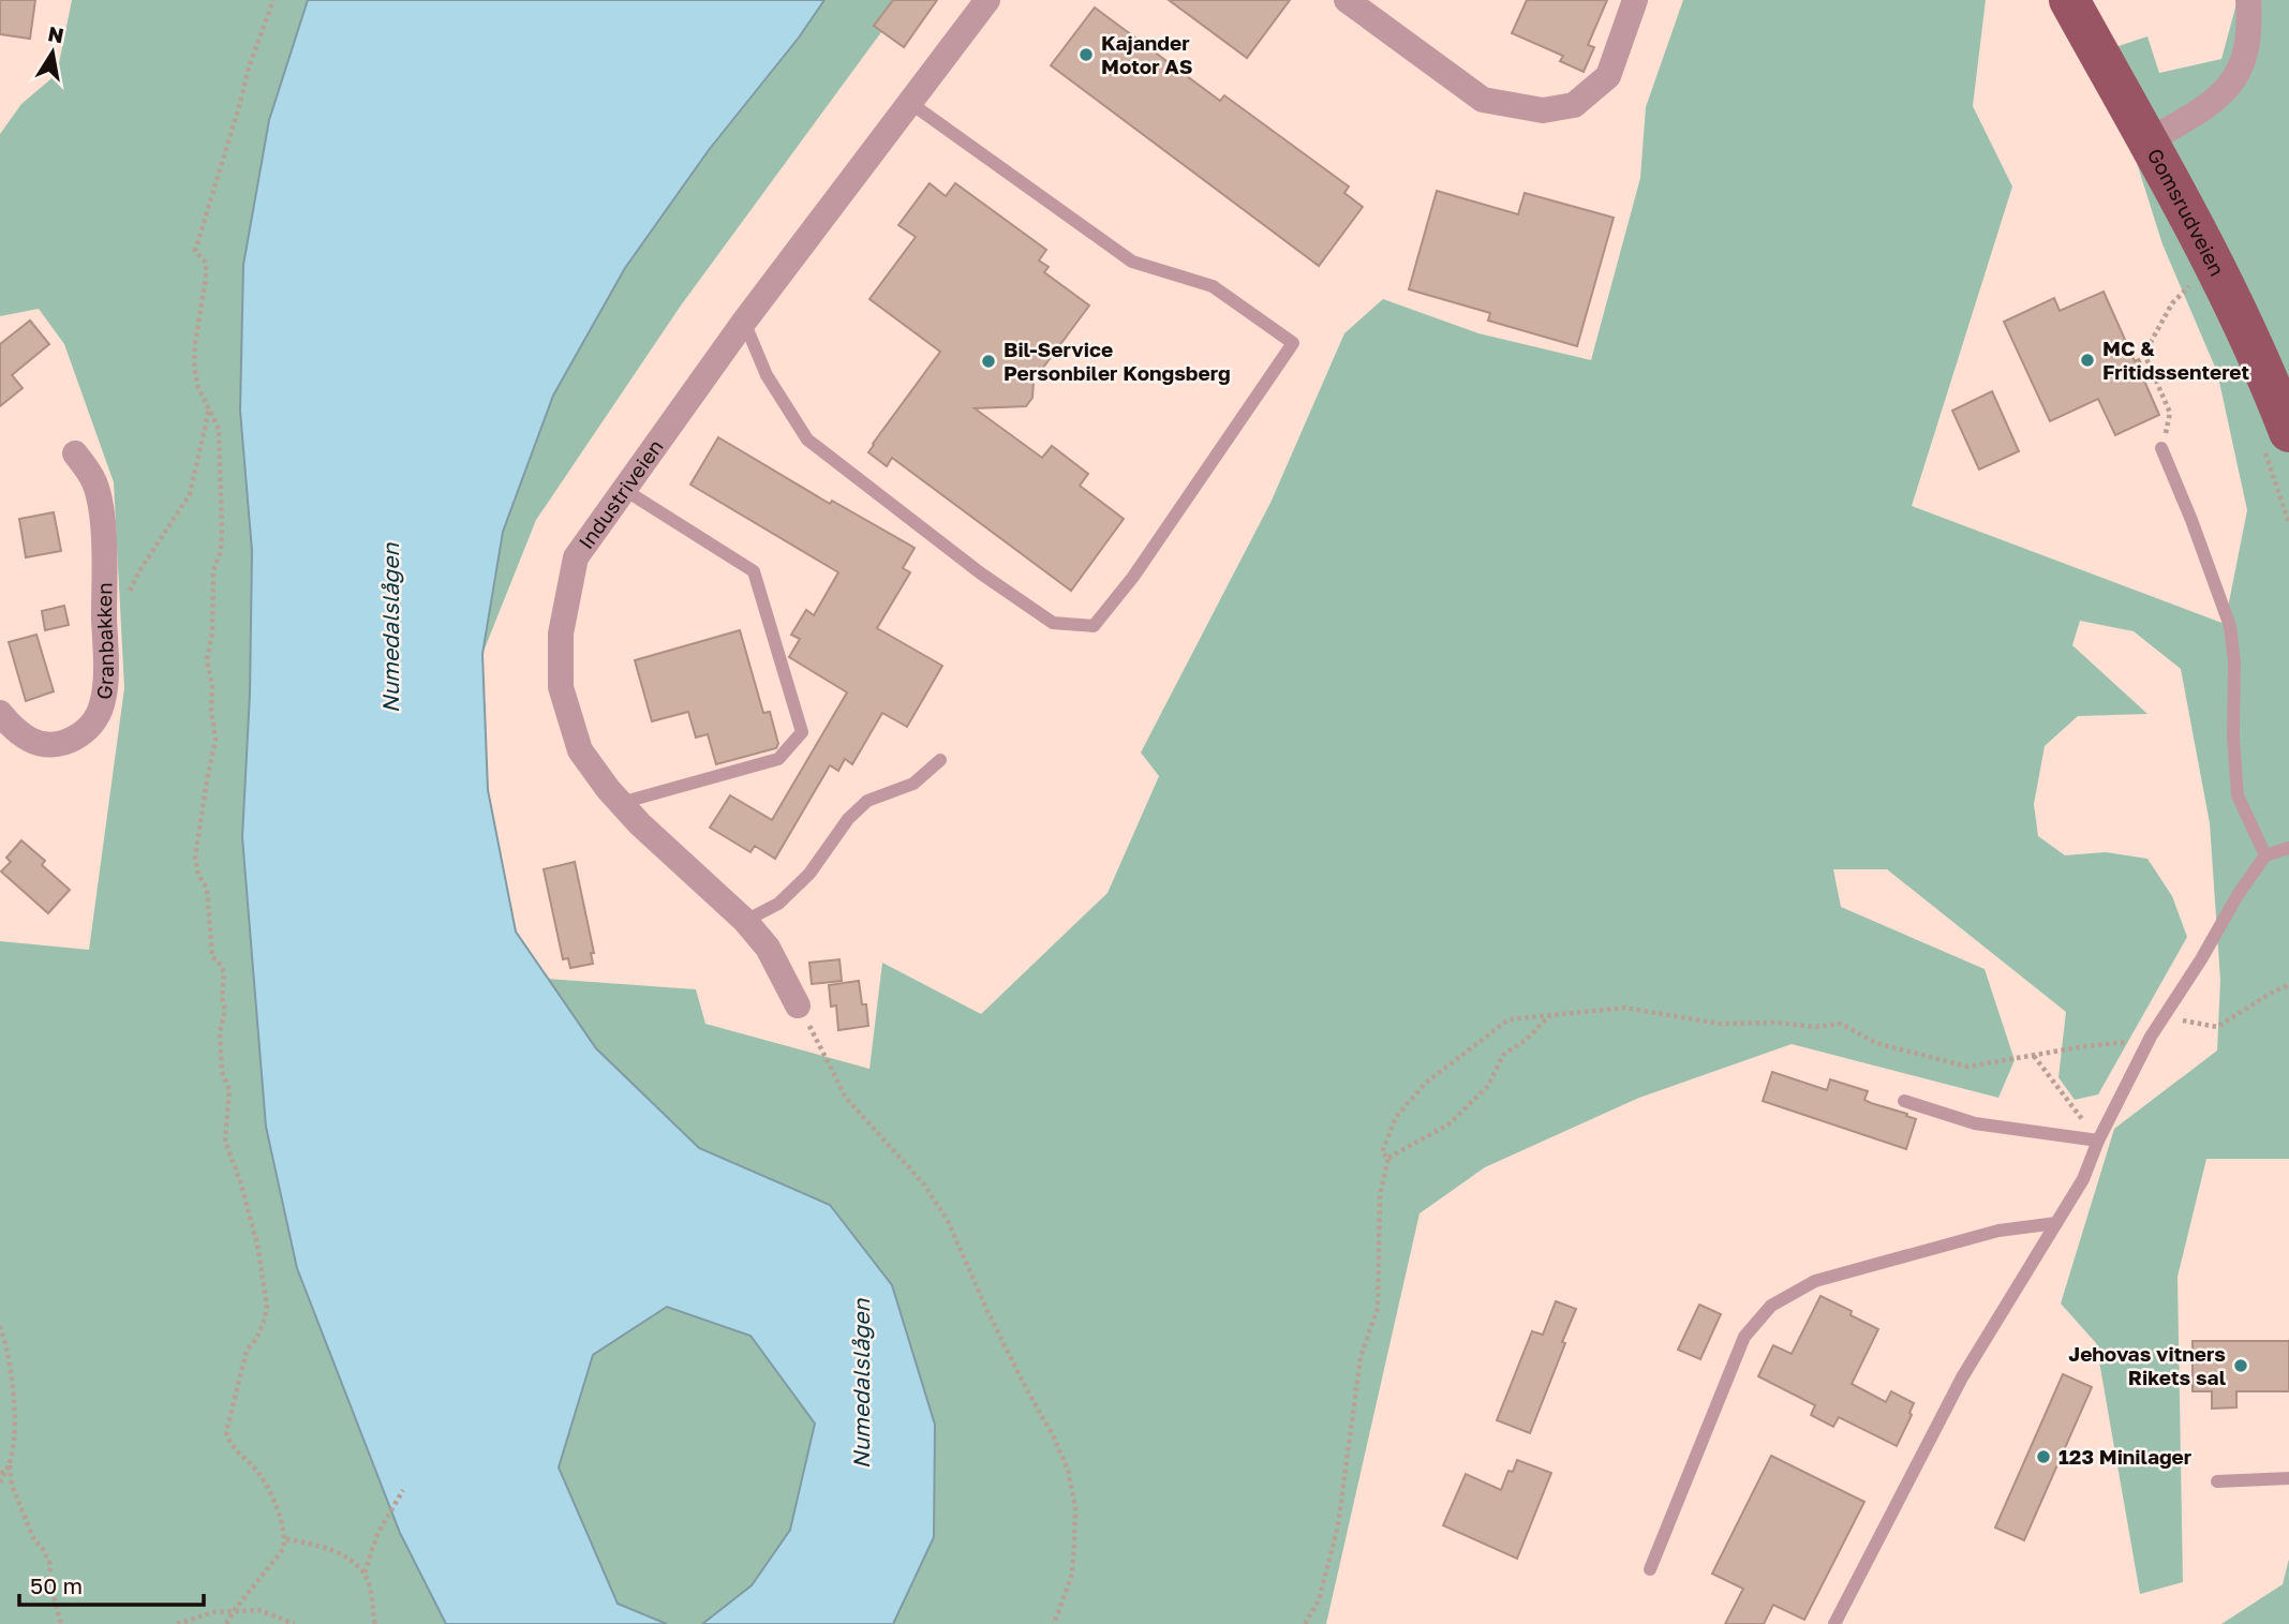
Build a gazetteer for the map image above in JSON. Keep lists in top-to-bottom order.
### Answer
{
  "streets": {
    "main road": ["Gomsrudveien"],
    "street": ["Industriveien", "Granbakken"]
  },
  "water": ["Numedalslågen"],
  "places": [
    "Kajander Motor AS",
    "MC & Fritidssenteret",
    "Bil-Service Personbiler Kongsberg",
    "Jehovas vitners Rikets sal",
    "123 Minilager"
  ],
  "scale_bar": "50 m",
  "north": "top"
}
